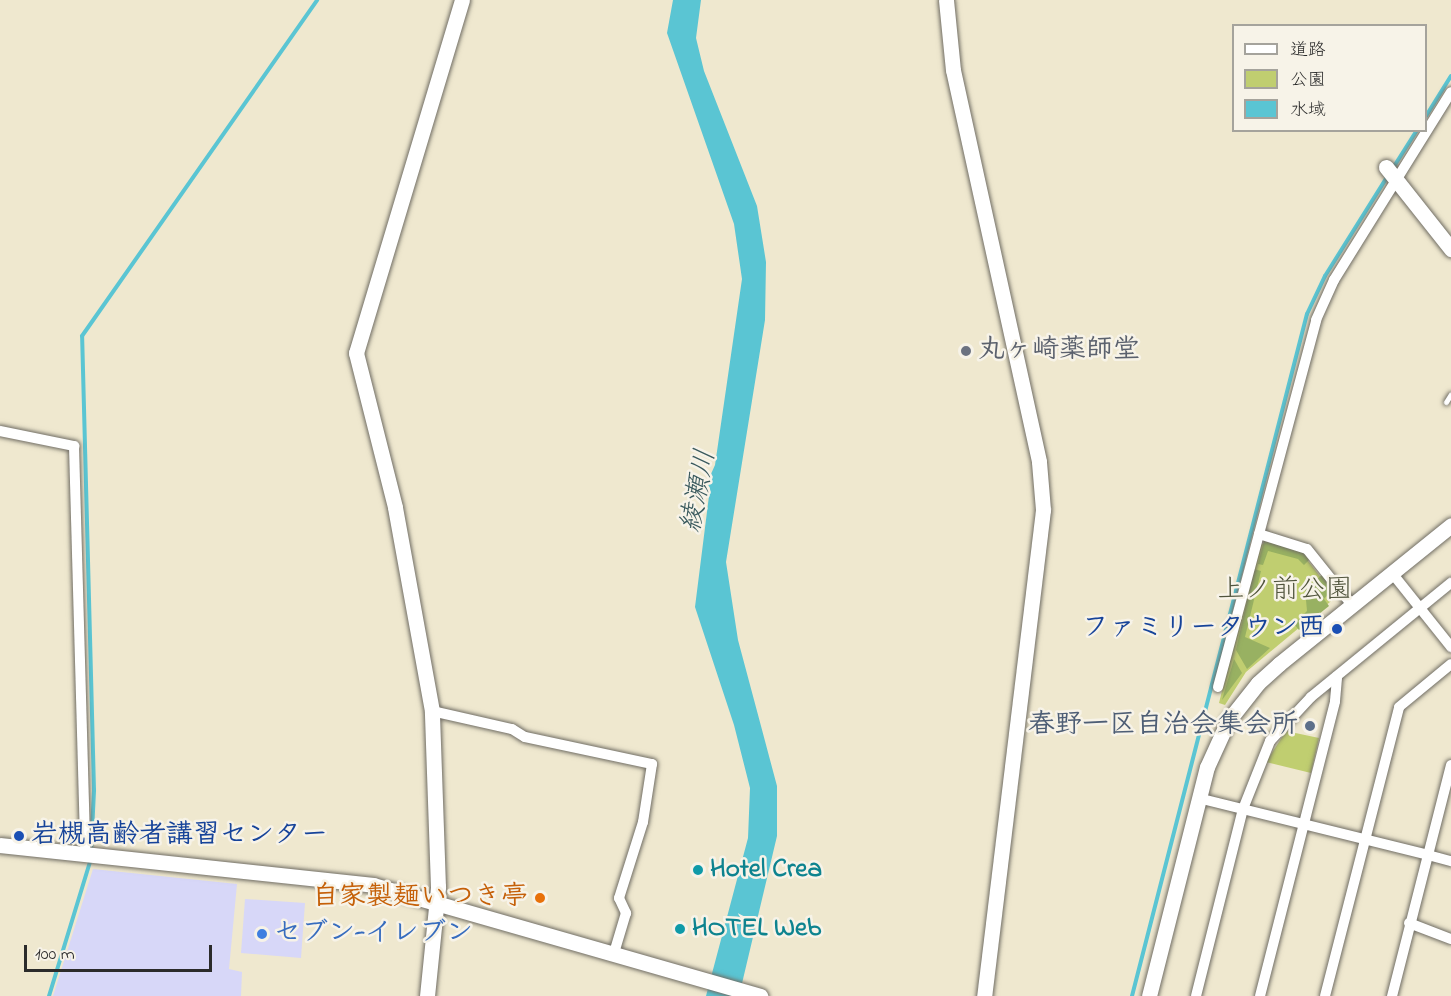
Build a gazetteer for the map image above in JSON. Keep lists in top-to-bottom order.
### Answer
{
  "water": ["綾瀬川"],
  "parks": ["上ノ前公園"],
  "places": [
    "丸ヶ崎薬師堂",
    "ファミリータウン西",
    "春野一区自治会集会所",
    "岩槻高齢者講習センター",
    "Hotel Crea",
    "自家製麺いつき亭",
    "HOTEL Web",
    "セブン-イレブン"
  ],
  "legend": ["道路", "公園", "水域"],
  "scale_bar": "100 m"
}
